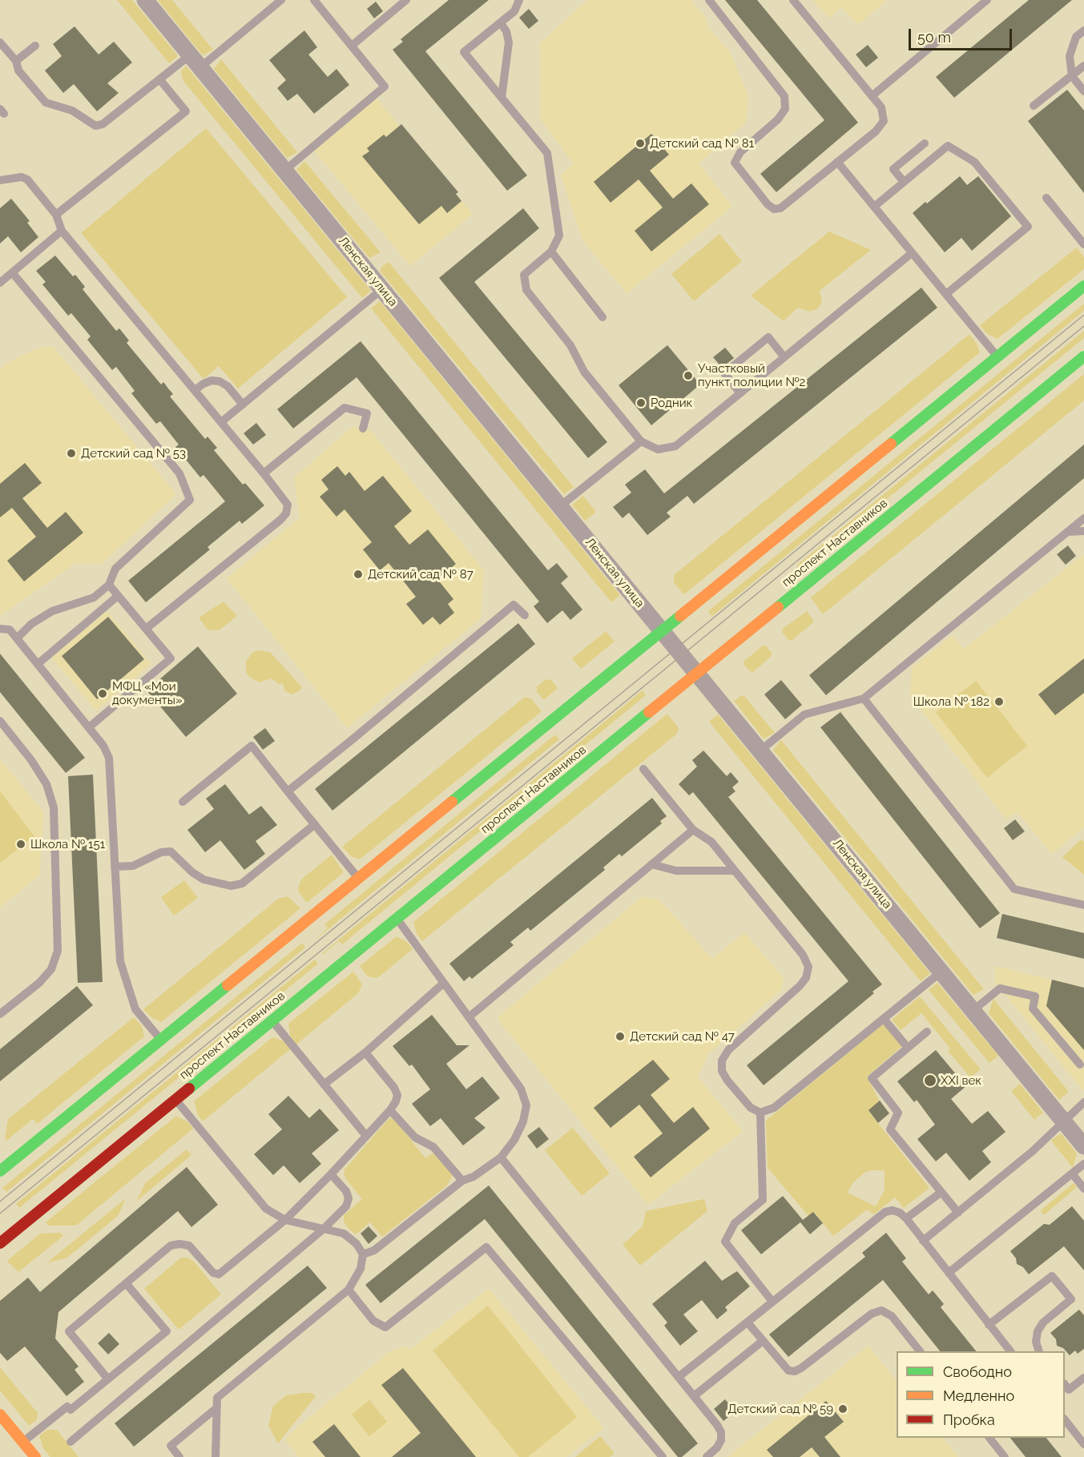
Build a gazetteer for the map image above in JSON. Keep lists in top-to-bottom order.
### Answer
{
  "streets": {
    "main road": ["проспект Наставников"],
    "street": ["Ленская улица"]
  },
  "crossings": [
    ["Ленская улица", "проспект Наставников"]
  ],
  "places": [
    "Детский сад № 81",
    "Участковый пункт полиции №2",
    "Родник",
    "Детский сад № 53",
    "Детский сад № 87",
    "МФЦ «Мои документы»",
    "Школа № 182",
    "Школа № 151",
    "Детский сад № 47",
    "XXI век",
    "Детский сад № 59"
  ],
  "legend": ["Свободно", "Медленно", "Пробка"],
  "scale_bar": "50 m"
}
